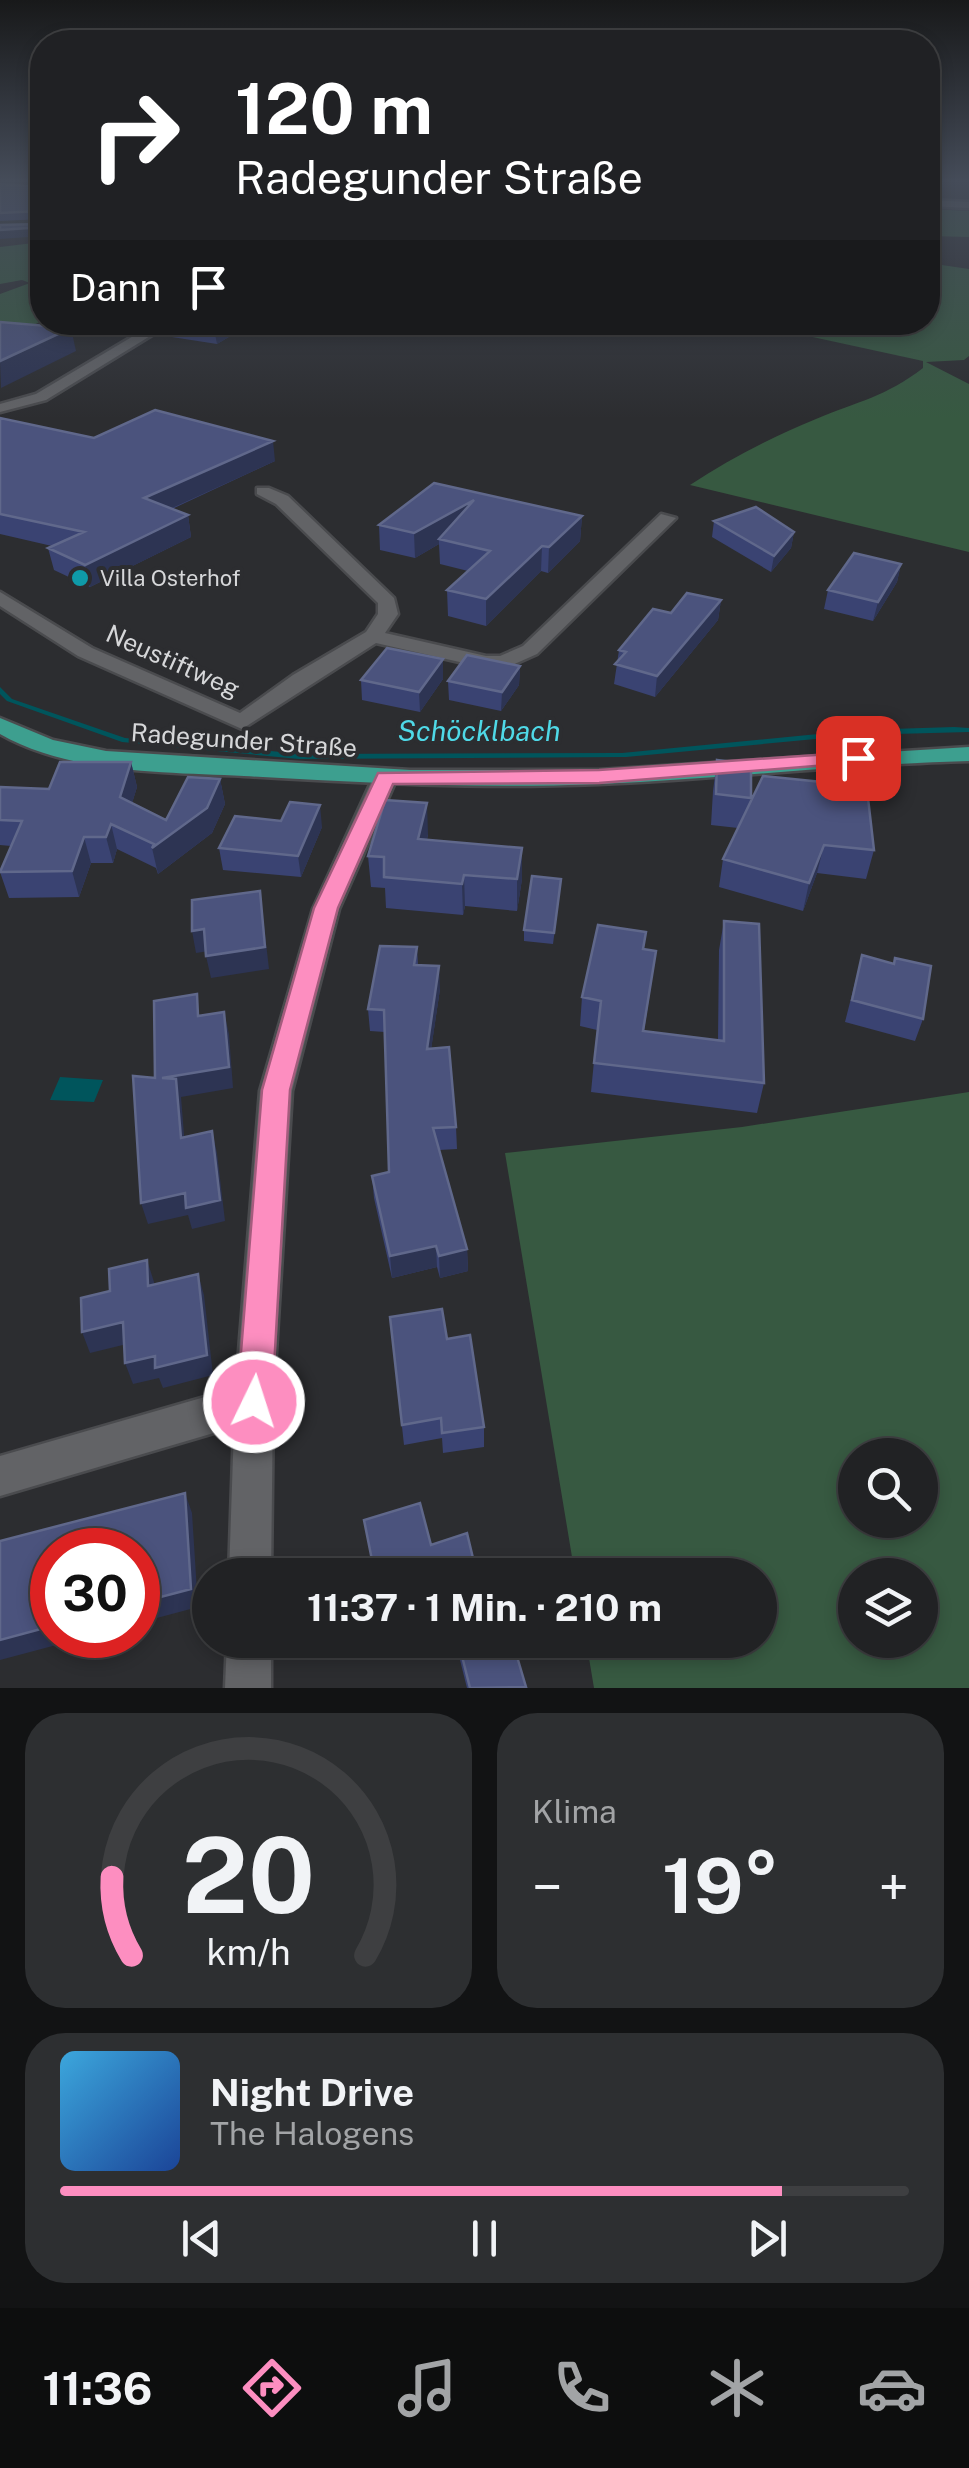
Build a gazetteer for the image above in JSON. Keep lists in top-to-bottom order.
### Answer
{
  "streets": {
    "main road": ["Radegunder Straße"],
    "street": ["Neustiftweg"]
  },
  "water": ["Schöcklbach"],
  "places": ["Villa Osterhof"],
  "page": {
    "turn": ["120 m", "Radegunder Straße"],
    "then": "Dann",
    "limit": "30",
    "trip": "11:37 · 1 Min. · 210 m",
    "tile": "Klima",
    "heat": ["−", "19°", "+"],
    "song": ["Night Drive", "The Halogens"],
    "tabs": "11:36",
    "gauge": ["20", "km/h"]
  }
}
